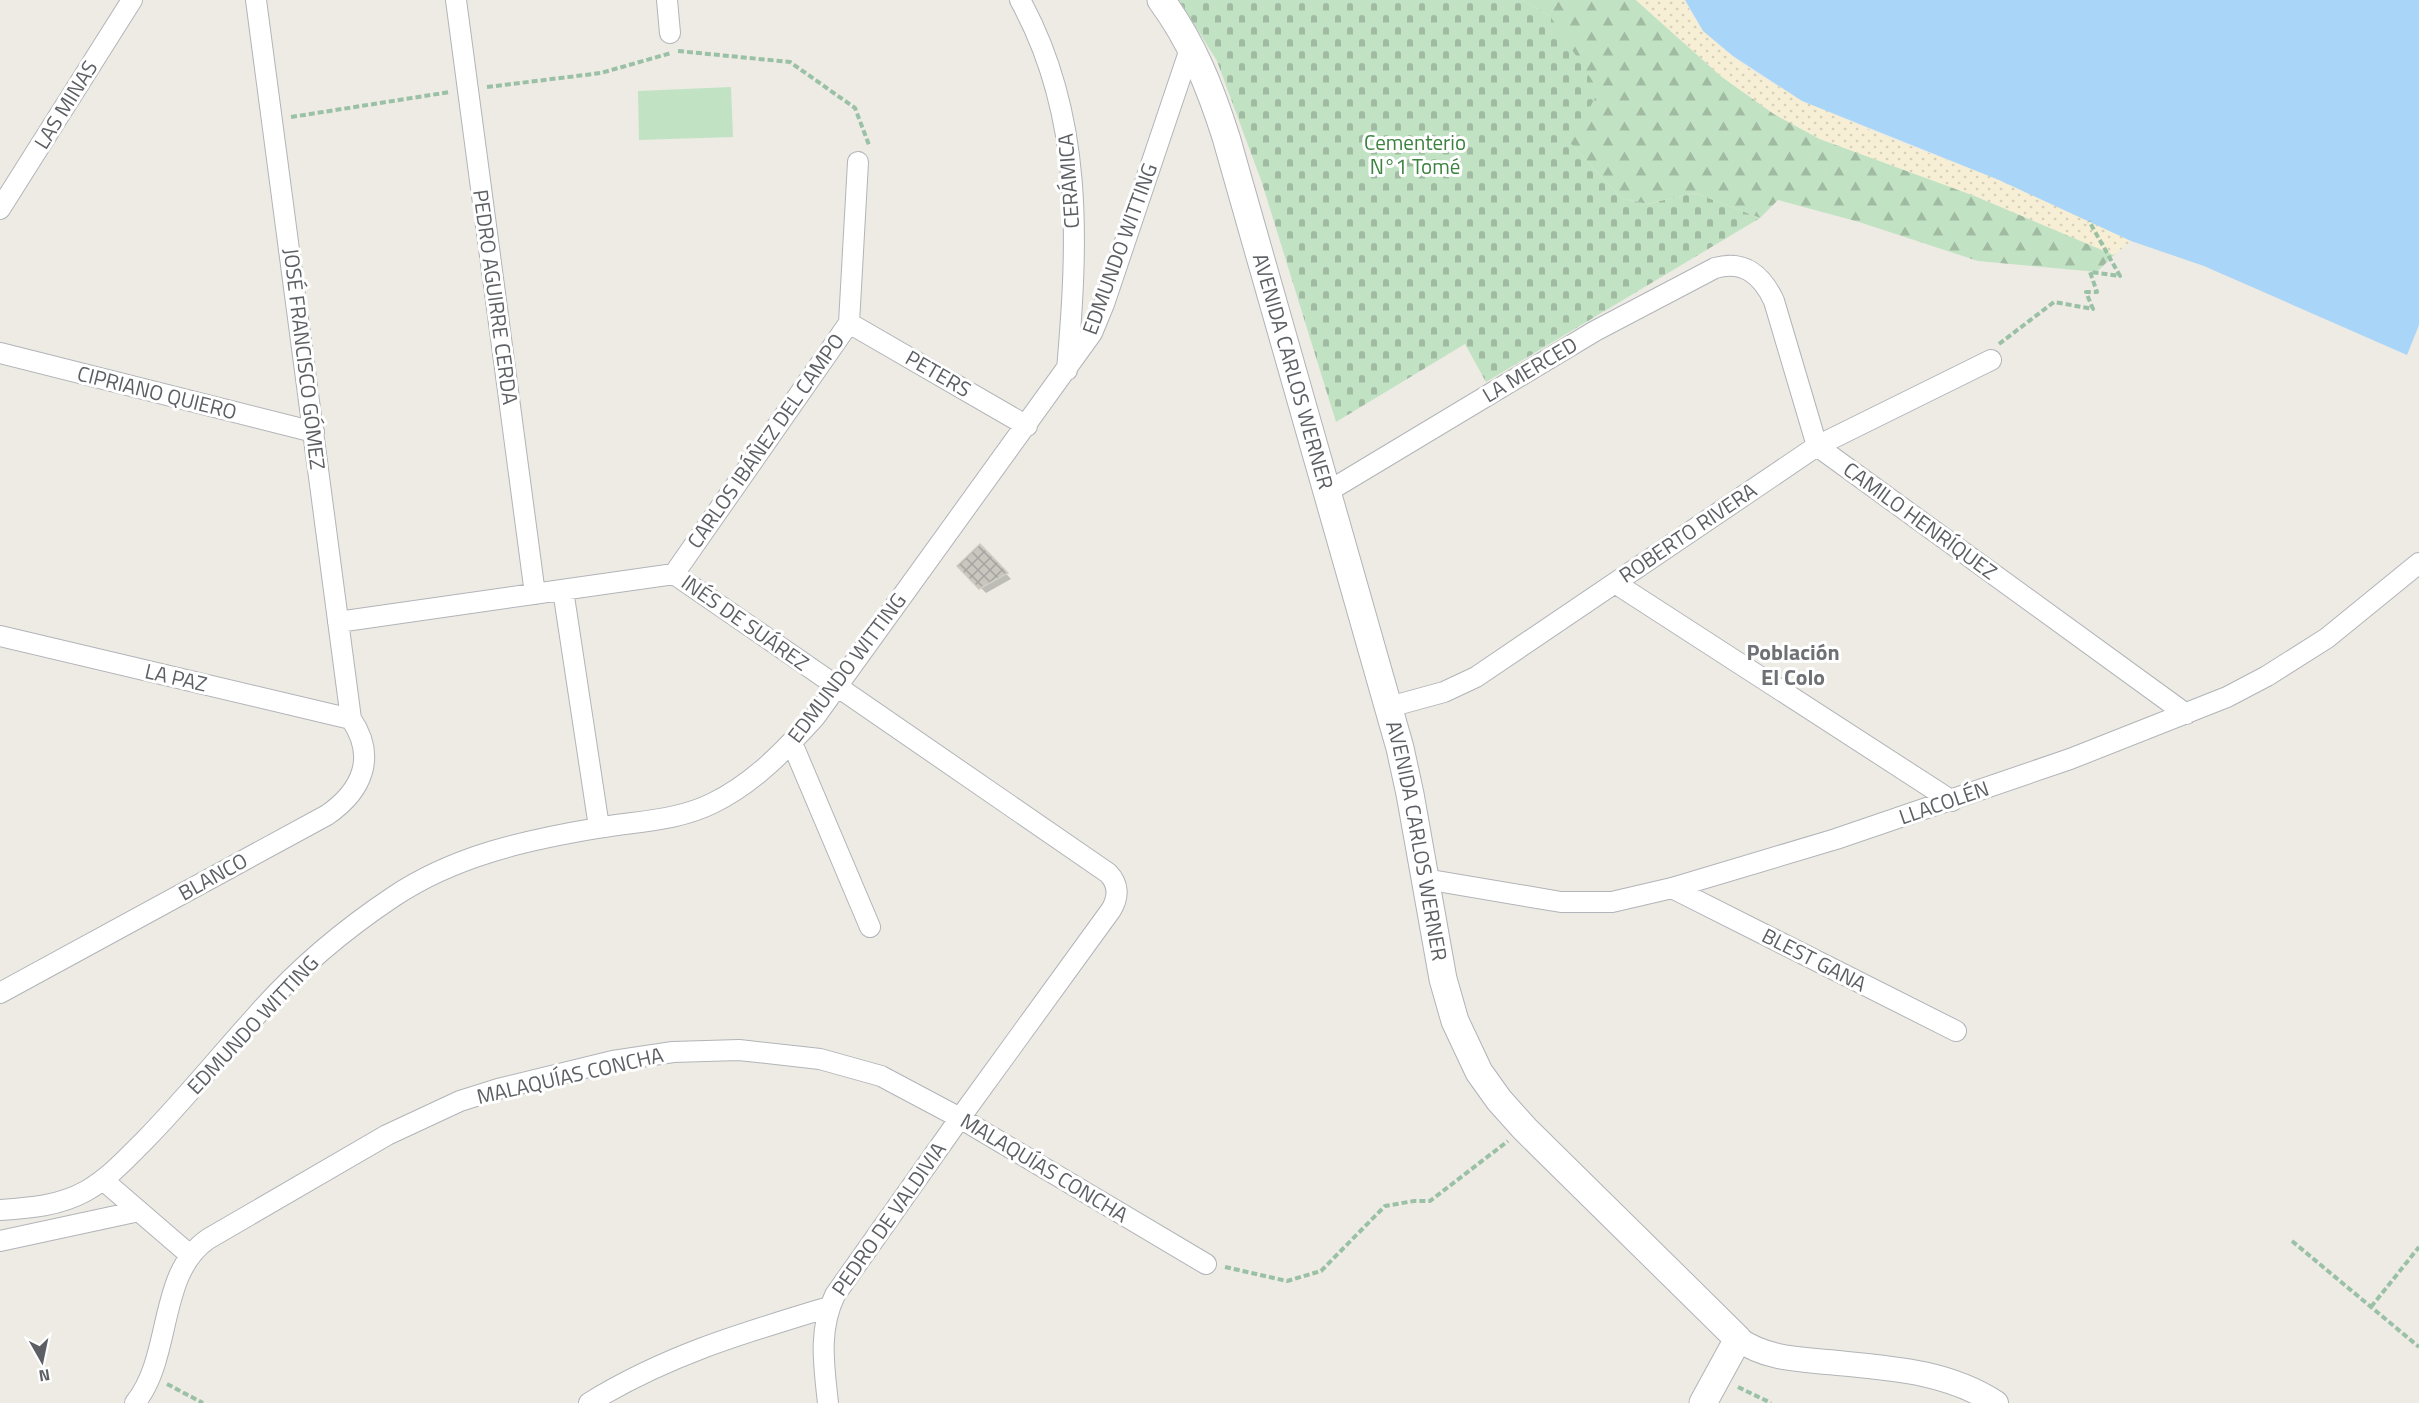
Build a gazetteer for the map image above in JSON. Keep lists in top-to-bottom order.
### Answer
{
  "streets": {
    "main road": ["AVENIDA CARLOS WERNER"],
    "street": [
      "LAS MINAS",
      "CERÁMICA",
      "EDMUNDO WITTING",
      "PEDRO AGUIRRE CERDA",
      "JOSÉ FRANCISCO GÓMEZ",
      "LA MERCED",
      "PETERS",
      "CIPRIANO QUIERO",
      "CARLOS IBÁÑEZ DEL CAMPO",
      "CAMILO HENRÍQUEZ",
      "ROBERTO RIVERA",
      "INÉS DE SUÁREZ",
      "LA PAZ",
      "LLACOLÉN",
      "BLANCO",
      "BLEST GANA",
      "MALAQUÍAS CONCHA",
      "PEDRO DE VALDIVIA"
    ]
  },
  "crossings": [
    ["CERÁMICA", "EDMUNDO WITTING"],
    ["EDMUNDO WITTING", "AVENIDA CARLOS WERNER"],
    ["EDMUNDO WITTING", "PETERS"],
    ["EDMUNDO WITTING", "INÉS DE SUÁREZ"],
    ["PEDRO AGUIRRE CERDA", "INÉS DE SUÁREZ"],
    ["JOSÉ FRANCISCO GÓMEZ", "CIPRIANO QUIERO"],
    ["JOSÉ FRANCISCO GÓMEZ", "INÉS DE SUÁREZ"],
    ["JOSÉ FRANCISCO GÓMEZ", "LA PAZ"],
    ["JOSÉ FRANCISCO GÓMEZ", "BLANCO"],
    ["LA MERCED", "AVENIDA CARLOS WERNER"],
    ["LA MERCED", "CAMILO HENRÍQUEZ"],
    ["LA MERCED", "ROBERTO RIVERA"],
    ["AVENIDA CARLOS WERNER", "ROBERTO RIVERA"],
    ["AVENIDA CARLOS WERNER", "LLACOLÉN"],
    ["PETERS", "CARLOS IBÁÑEZ DEL CAMPO"],
    ["CARLOS IBÁÑEZ DEL CAMPO", "INÉS DE SUÁREZ"],
    ["CAMILO HENRÍQUEZ", "ROBERTO RIVERA"],
    ["CAMILO HENRÍQUEZ", "LLACOLÉN"],
    ["INÉS DE SUÁREZ", "PEDRO DE VALDIVIA"],
    ["LA PAZ", "BLANCO"],
    ["LLACOLÉN", "BLEST GANA"],
    ["MALAQUÍAS CONCHA", "PEDRO DE VALDIVIA"]
  ],
  "districts": ["Población El Colo"],
  "parks": ["Cementerio N°1 Tomé"],
  "north": "bottom"
}
